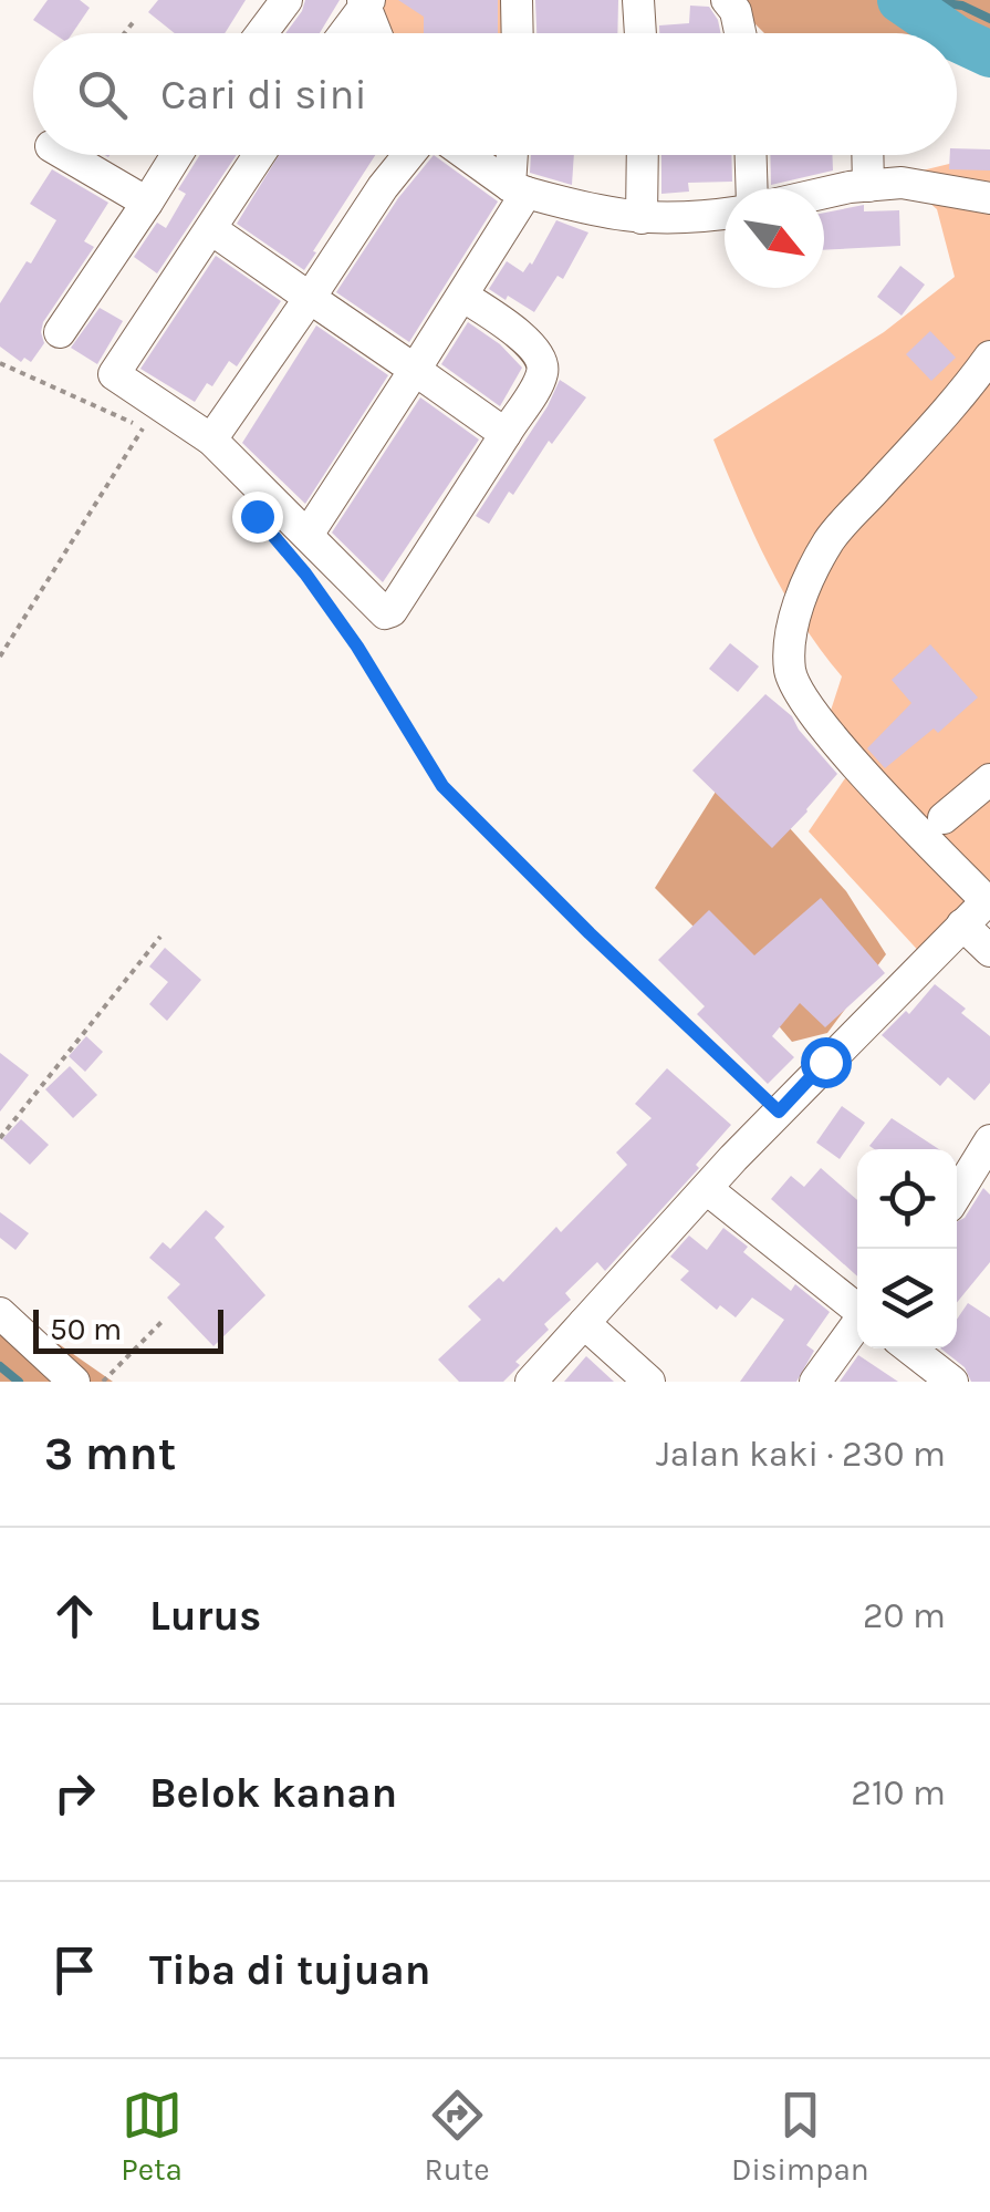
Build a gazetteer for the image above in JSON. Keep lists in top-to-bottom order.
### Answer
{
  "scale_bar": "50 m",
  "north": "bottom right",
  "page": {
    "search": "Cari di sini",
    "scale": "50 m",
    "heading": ["3 mnt", "Jalan kaki · 230 m"],
    "list": [
      ["Lurus", "20 m"],
      ["Belok kanan", "210 m"],
      "Tiba di tujuan"
    ],
    "nav": ["Peta", "Rute", "Disimpan"]
  }
}
